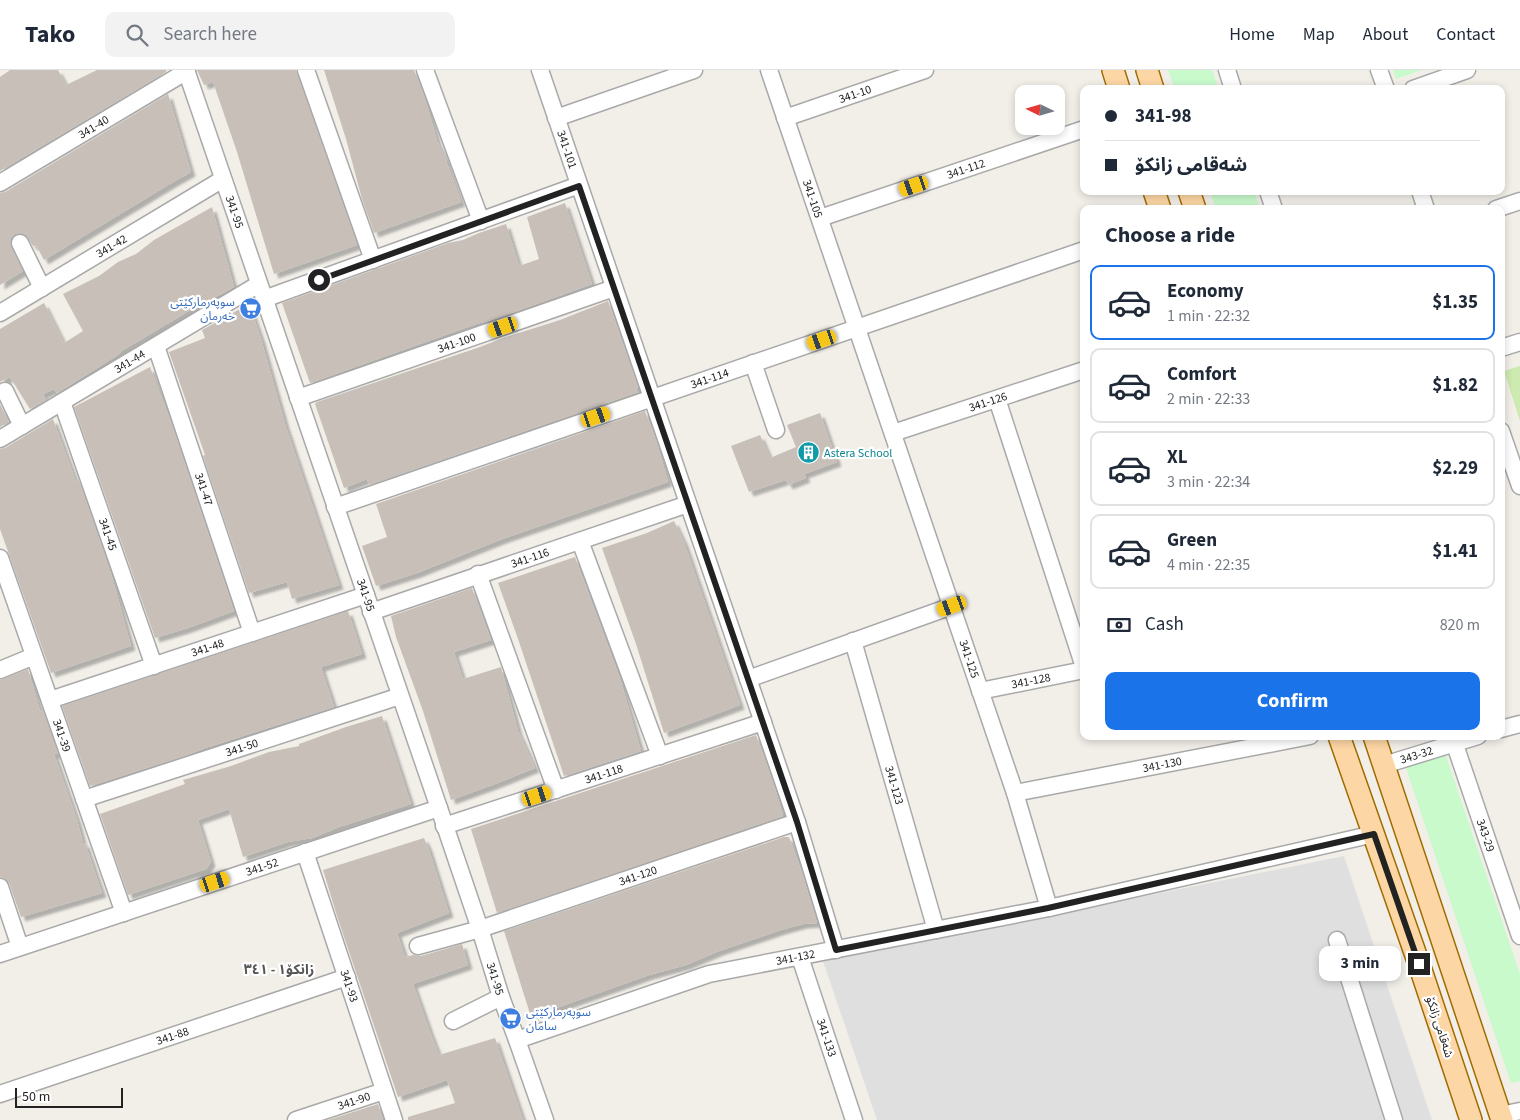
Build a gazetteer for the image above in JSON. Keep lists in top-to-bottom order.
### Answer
{
  "streets": {
    "main road": ["شەقامی زانکۆ"],
    "street": [
      "341-10",
      "341-40",
      "341-101",
      "341-112",
      "341-105",
      "341-95",
      "341-42",
      "341-100",
      "341-44",
      "341-114",
      "341-126",
      "341-47",
      "341-45",
      "341-116",
      "341-48",
      "341-125",
      "341-128",
      "341-39",
      "341-50",
      "343-32",
      "341-130",
      "341-118",
      "341-123",
      "343-29",
      "341-52",
      "341-120",
      "341-132",
      "341-93",
      "341-88",
      "341-133",
      "341-90"
    ]
  },
  "crossings": [
    ["341-10", "341-105"],
    ["341-40", "341-95"],
    ["341-101", "341-100"],
    ["341-101", "341-44"],
    ["341-101", "341-114"],
    ["341-101", "341-116"],
    ["341-101", "341-118"],
    ["341-101", "341-120"],
    ["341-101", "341-132"],
    ["341-112", "341-105"],
    ["341-105", "341-114"],
    ["341-105", "341-125"],
    ["341-95", "341-42"],
    ["341-95", "341-100"],
    ["341-95", "341-44"],
    ["341-95", "341-114"],
    ["341-95", "341-116"],
    ["341-95", "341-48"],
    ["341-95", "341-50"],
    ["341-95", "341-118"],
    ["341-95", "341-52"],
    ["341-95", "341-120"],
    ["341-95", "341-132"],
    ["341-44", "341-47"],
    ["341-44", "341-45"],
    ["341-114", "341-125"],
    ["341-126", "341-125"],
    ["341-47", "341-48"],
    ["341-45", "341-48"],
    ["341-48", "341-39"],
    ["341-125", "341-128"],
    ["341-125", "341-130"],
    ["341-125", "341-132"],
    ["341-39", "341-50"],
    ["341-39", "341-52"],
    ["343-32", "343-29"],
    ["341-123", "341-132"],
    ["341-52", "341-93"],
    ["341-132", "شەقامی زانکۆ"],
    ["341-132", "341-133"],
    ["341-93", "341-88"],
    ["341-93", "341-90"]
  ],
  "districts": ["زانکۆ١ - ٣٤١"],
  "places": {
    "supermarket": ["سوپەرمارکێتی خەرمان", "سوپەرمارکێتی سامان"],
    "building": ["Astera School"]
  },
  "scale_bar": "50 m",
  "north": "left",
  "page": {
    "header": "Tako",
    "search": "Search here",
    "nav": [
      "Home",
      "Map",
      "About",
      "Contact"
    ],
    "banner": ["341-98", "شەقامی زانکۆ"],
    "heading": "Choose a ride",
    "list": [
      {
        "name": "Economy",
        "note": "1 min · 22:32",
        "value": "$1.35"
      },
      {
        "name": "Comfort",
        "note": "2 min · 22:33",
        "value": "$1.82"
      },
      {
        "name": "XL",
        "note": "3 min · 22:34",
        "value": "$2.29"
      },
      {
        "name": "Green",
        "note": "4 min · 22:35",
        "value": "$1.41"
      }
    ],
    "pay": ["Cash", "820 m"],
    "buttons": "Confirm",
    "bubble": "3 min",
    "scale": "50 m"
  }
}
